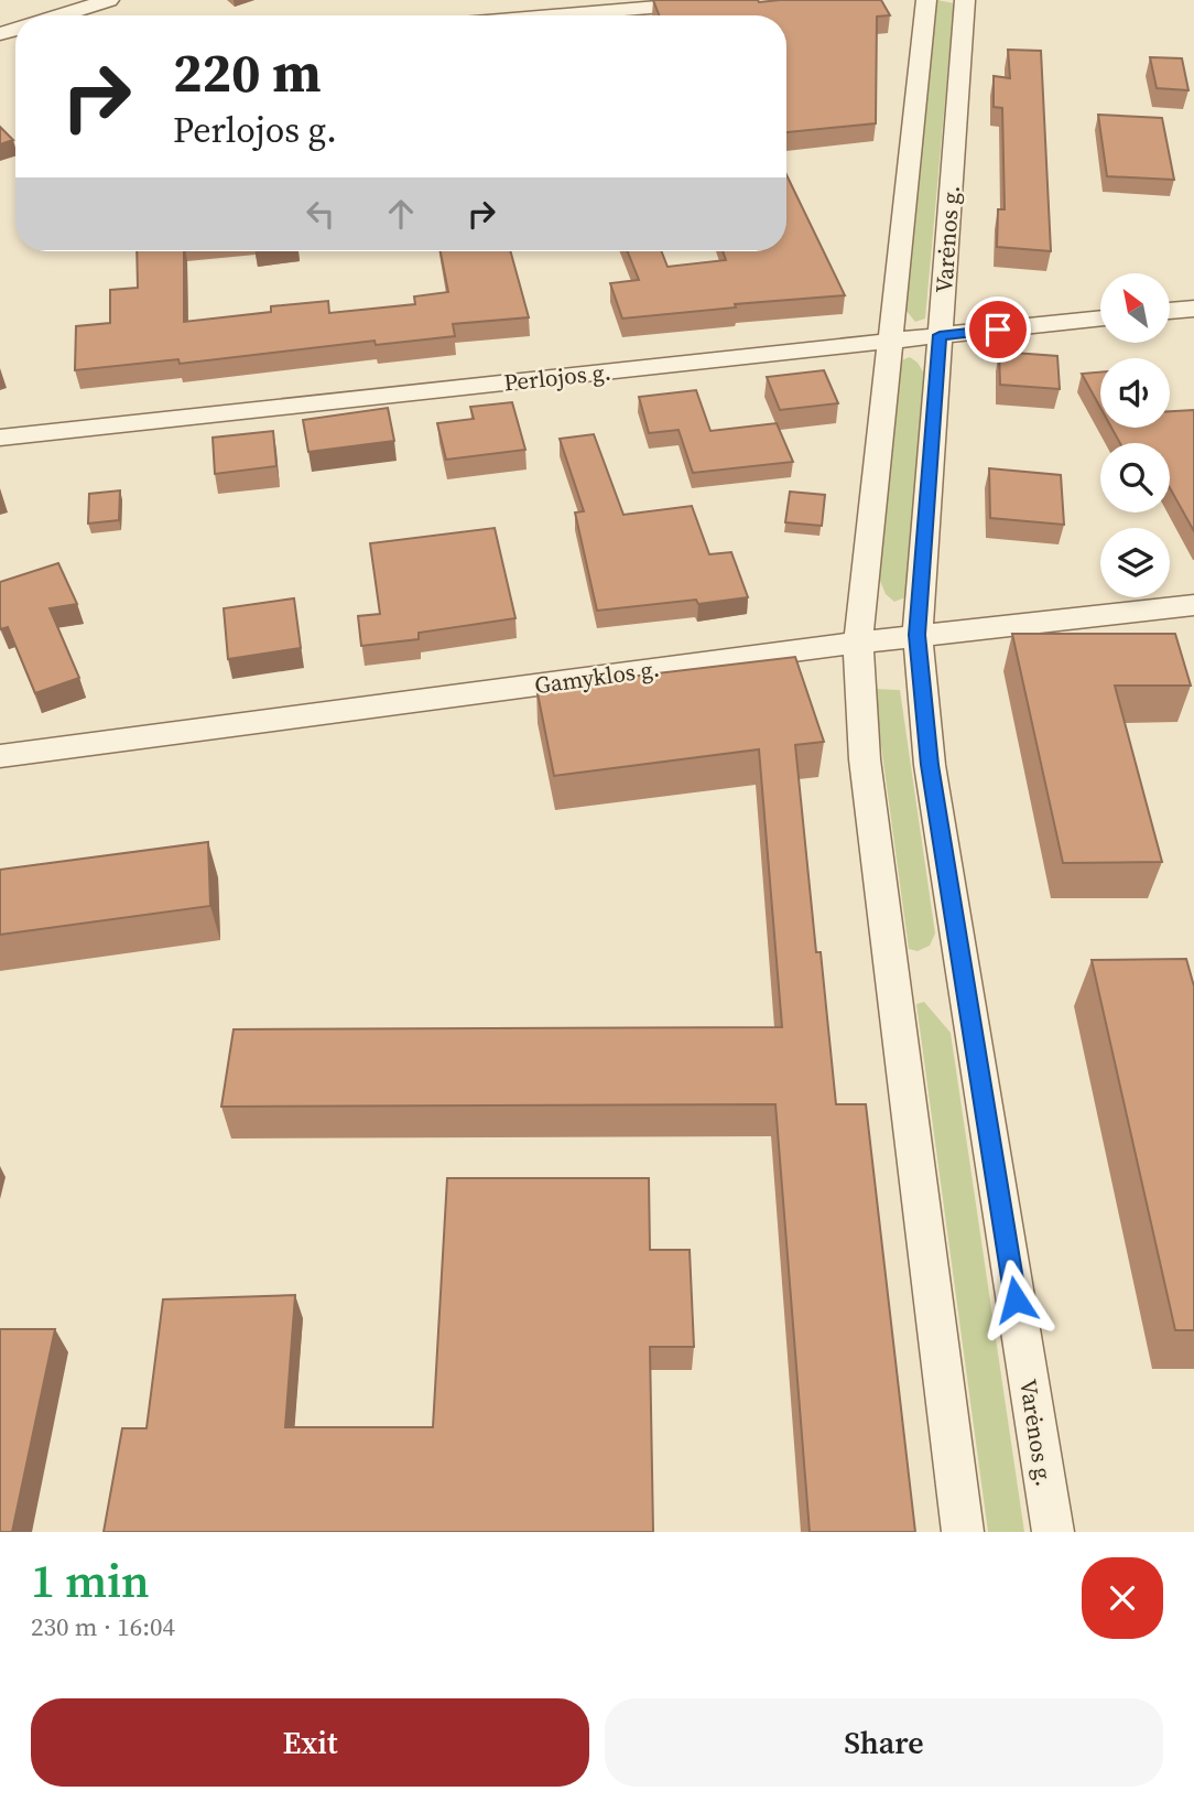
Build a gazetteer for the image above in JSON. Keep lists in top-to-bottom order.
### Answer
{
  "streets": {
    "street": ["Varėnos g.", "Perlojos g.", "Gamyklos g."]
  },
  "crossings": [
    ["Varėnos g.", "Perlojos g."],
    ["Varėnos g.", "Gamyklos g."]
  ],
  "north": "top left",
  "page": {
    "turn": ["220 m", "Perlojos g."],
    "heading": ["1 min", "230 m · 16:04"],
    "buttons": ["Exit", "Share"]
  }
}
